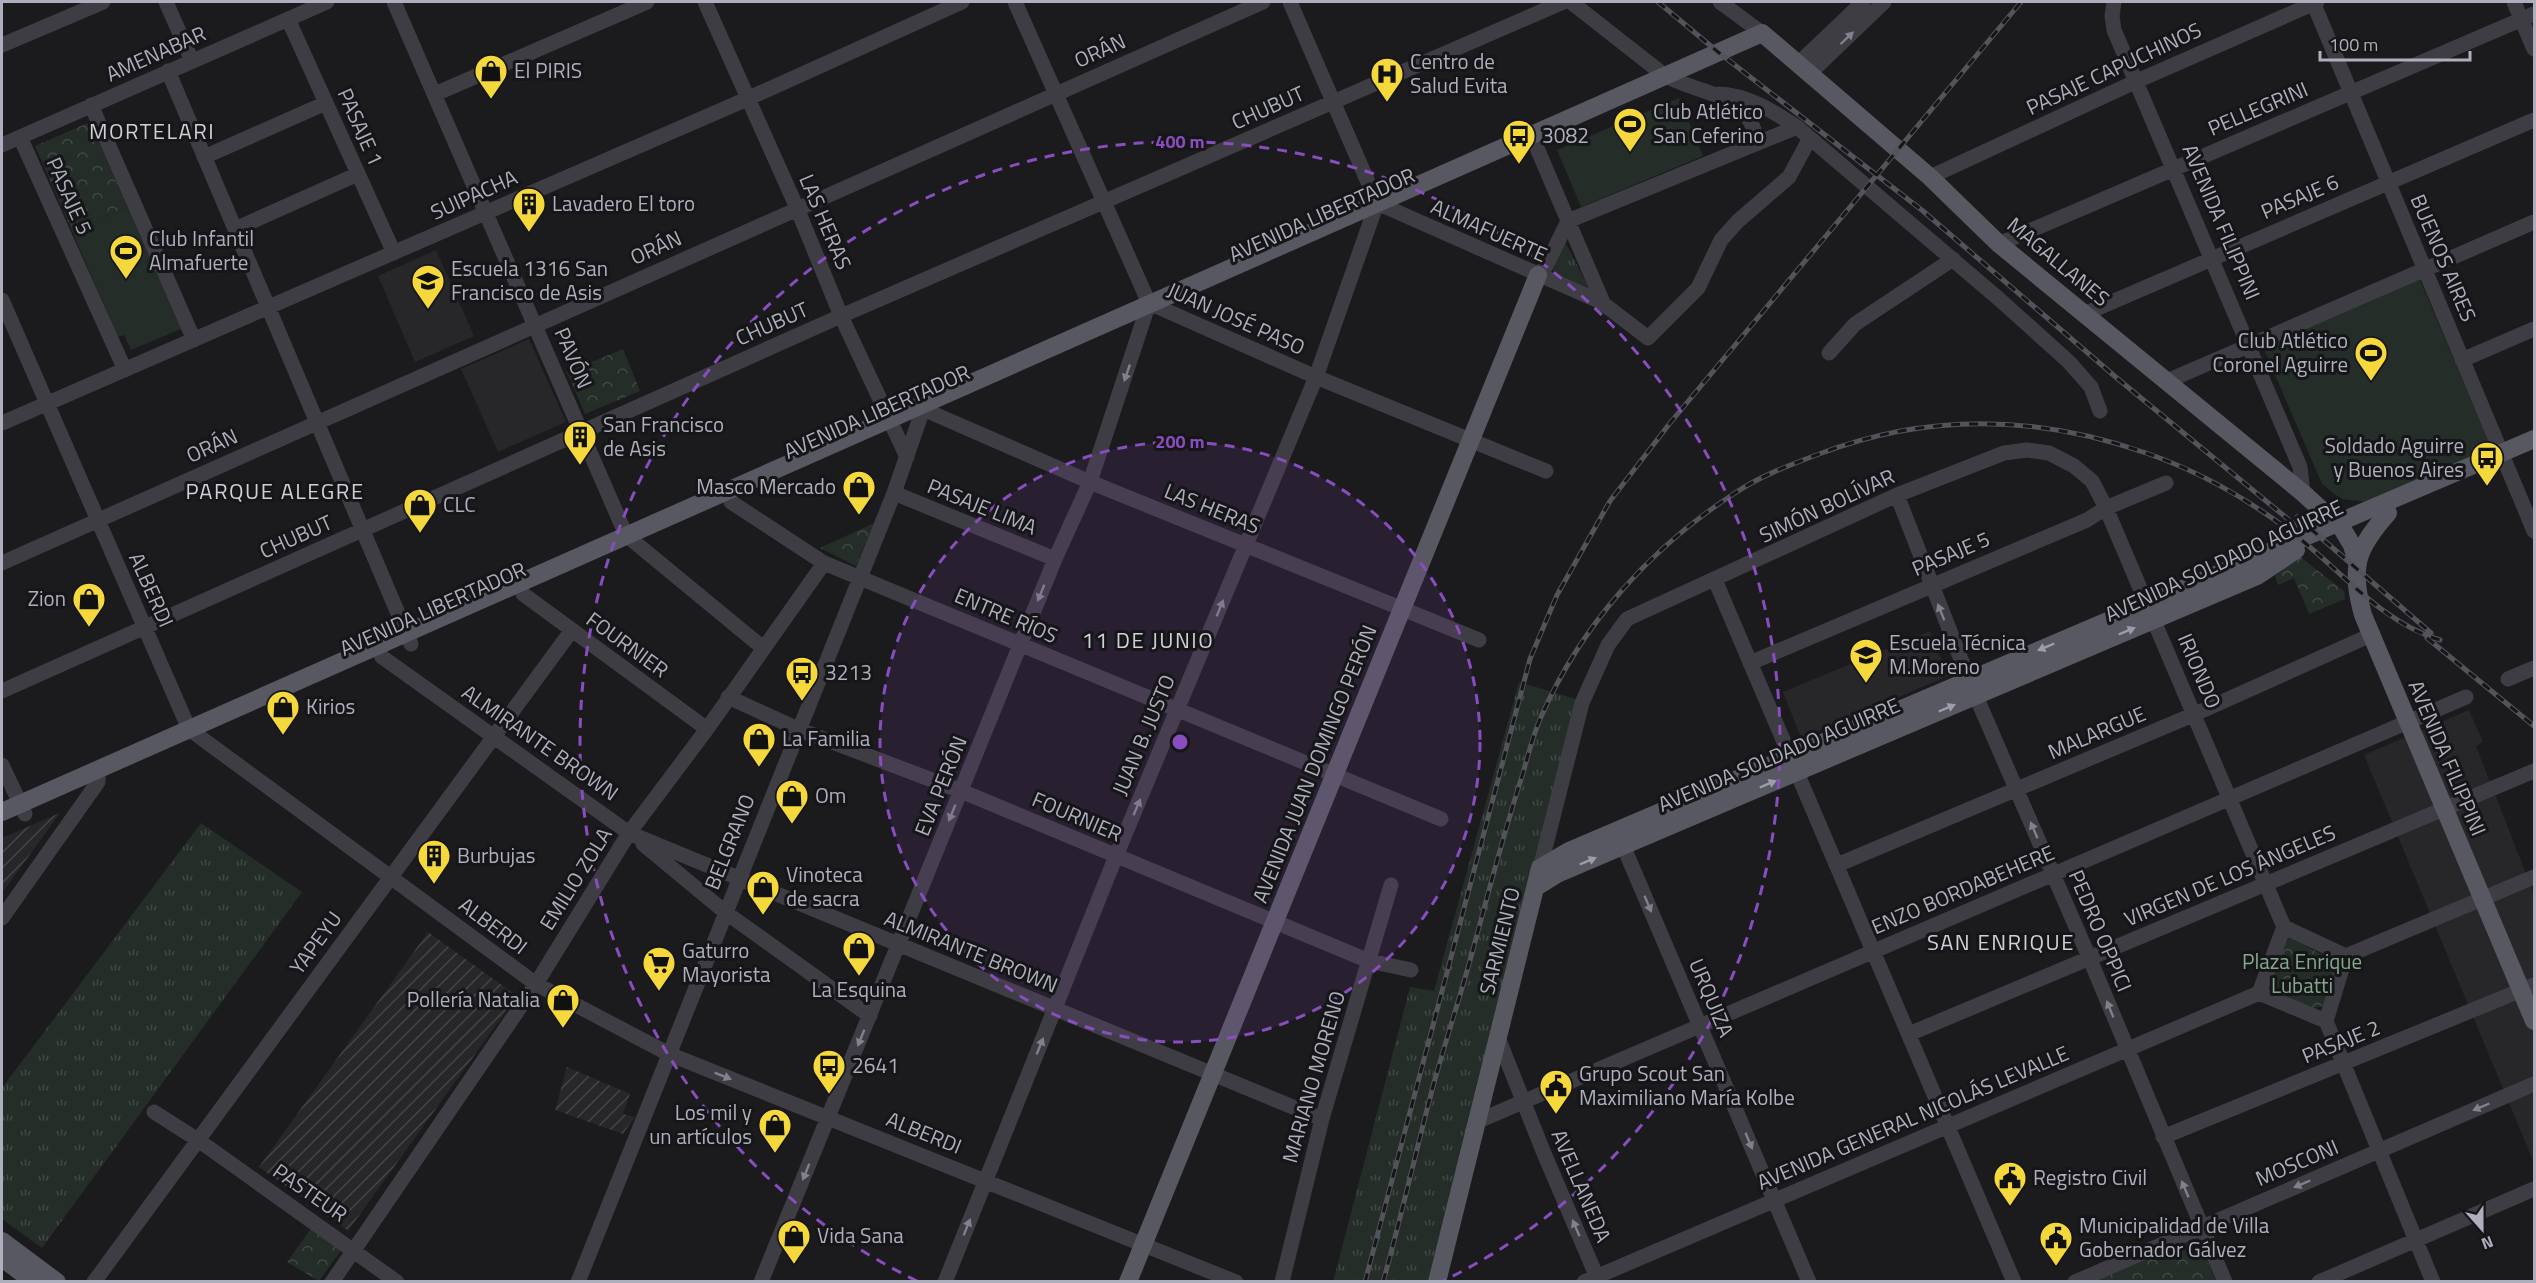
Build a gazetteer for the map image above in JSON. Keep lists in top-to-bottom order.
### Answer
{
  "streets": {
    "main road": [
      "AVENIDA LIBERTADOR",
      "AVENIDA FILIPPINI",
      "MAGALLANES",
      "AVENIDA SOLDADO AGUIRRE",
      "AVENIDA JUAN DOMINGO PERÓN",
      "SARMIENTO"
    ],
    "street": [
      "ORÁN",
      "AMENABAR",
      "PASAJE CAPUCHINOS",
      "CHUBUT",
      "PELLEGRINI",
      "PASAJE 1",
      "SUIPACHA",
      "PASAJE 5",
      "PASAJE 6",
      "LAS HERAS",
      "ALMAFUERTE",
      "BUENOS AIRES",
      "JUAN JOSÉ PASO",
      "PAVÓN",
      "SIMÓN BOLÍVAR",
      "PASAJE LIMA",
      "ALBERDI",
      "ENTRE RÍOS",
      "FOURNIER",
      "IRIONDO",
      "MALARGUE",
      "JUAN B. JUSTO",
      "ALMIRANTE BROWN",
      "EVA PERÓN",
      "BELGRANO",
      "VIRGEN DE LOS ÁNGELES",
      "EMILIO ZOLA",
      "ENZO BORDABEHERE",
      "PEDRO OPPICI",
      "YAPEYU",
      "URQUIZA",
      "PASAJE 2",
      "MARIANO MORENO",
      "AVENIDA GENERAL NICOLÁS LEVALLE",
      "MOSCONI",
      "AVELLANEDA",
      "PASTEUR"
    ]
  },
  "crossings": [
    ["ORÁN", "LAS HERAS"],
    ["ORÁN", "JUAN JOSÉ PASO"],
    ["ORÁN", "PAVÓN"],
    ["ORÁN", "ALBERDI"],
    ["AMENABAR", "PASAJE 1"],
    ["AMENABAR", "PASAJE 5"],
    ["PASAJE CAPUCHINOS", "AVENIDA FILIPPINI"],
    ["PASAJE CAPUCHINOS", "BUENOS AIRES"],
    ["PASAJE CAPUCHINOS", "MAGALLANES"],
    ["CHUBUT", "LAS HERAS"],
    ["CHUBUT", "JUAN JOSÉ PASO"],
    ["CHUBUT", "PAVÓN"],
    ["CHUBUT", "ALBERDI"],
    ["PELLEGRINI", "AVENIDA FILIPPINI"],
    ["PELLEGRINI", "BUENOS AIRES"],
    ["PELLEGRINI", "MAGALLANES"],
    ["PASAJE 1", "SUIPACHA"],
    ["SUIPACHA", "PASAJE 5"],
    ["SUIPACHA", "LAS HERAS"],
    ["SUIPACHA", "PAVÓN"],
    ["SUIPACHA", "ALBERDI"],
    ["PASAJE 5", "IRIONDO"],
    ["PASAJE 5", "PEDRO OPPICI"],
    ["PASAJE 6", "AVENIDA FILIPPINI"],
    ["PASAJE 6", "BUENOS AIRES"],
    ["PASAJE 6", "MAGALLANES"],
    ["AVENIDA LIBERTADOR", "LAS HERAS"],
    ["AVENIDA LIBERTADOR", "ALMAFUERTE"],
    ["AVENIDA LIBERTADOR", "MAGALLANES"],
    ["AVENIDA LIBERTADOR", "JUAN JOSÉ PASO"],
    ["AVENIDA LIBERTADOR", "PAVÓN"],
    ["AVENIDA LIBERTADOR", "ALBERDI"],
    ["AVENIDA LIBERTADOR", "ENTRE RÍOS"],
    ["AVENIDA LIBERTADOR", "FOURNIER"],
    ["AVENIDA LIBERTADOR", "JUAN B. JUSTO"],
    ["AVENIDA LIBERTADOR", "ALMIRANTE BROWN"],
    ["AVENIDA LIBERTADOR", "EVA PERÓN"],
    ["AVENIDA LIBERTADOR", "BELGRANO"],
    ["LAS HERAS", "JUAN B. JUSTO"],
    ["LAS HERAS", "AVENIDA JUAN DOMINGO PERÓN"],
    ["LAS HERAS", "EVA PERÓN"],
    ["LAS HERAS", "BELGRANO"],
    ["AVENIDA FILIPPINI", "MAGALLANES"],
    ["AVENIDA FILIPPINI", "AVENIDA SOLDADO AGUIRRE"],
    ["AVENIDA FILIPPINI", "MALARGUE"],
    ["AVENIDA FILIPPINI", "VIRGEN DE LOS ÁNGELES"],
    ["AVENIDA FILIPPINI", "ENZO BORDABEHERE"],
    ["AVENIDA FILIPPINI", "PASAJE 2"],
    ["ALMAFUERTE", "JUAN B. JUSTO"],
    ["ALMAFUERTE", "AVENIDA JUAN DOMINGO PERÓN"],
    ["BUENOS AIRES", "AVENIDA SOLDADO AGUIRRE"],
    ["MAGALLANES", "AVENIDA SOLDADO AGUIRRE"],
    ["JUAN JOSÉ PASO", "JUAN B. JUSTO"],
    ["JUAN JOSÉ PASO", "AVENIDA JUAN DOMINGO PERÓN"],
    ["JUAN JOSÉ PASO", "EVA PERÓN"],
    ["PAVÓN", "EMILIO ZOLA"],
    ["SIMÓN BOLÍVAR", "IRIONDO"],
    ["SIMÓN BOLÍVAR", "PEDRO OPPICI"],
    ["SIMÓN BOLÍVAR", "SARMIENTO"],
    ["PASAJE LIMA", "EVA PERÓN"],
    ["PASAJE LIMA", "BELGRANO"],
    ["AVENIDA SOLDADO AGUIRRE", "IRIONDO"],
    ["AVENIDA SOLDADO AGUIRRE", "PEDRO OPPICI"],
    ["AVENIDA SOLDADO AGUIRRE", "SARMIENTO"],
    ["AVENIDA SOLDADO AGUIRRE", "URQUIZA"],
    ["ALBERDI", "JUAN B. JUSTO"],
    ["ALBERDI", "AVENIDA JUAN DOMINGO PERÓN"],
    ["ALBERDI", "EVA PERÓN"],
    ["ALBERDI", "BELGRANO"],
    ["ALBERDI", "EMILIO ZOLA"],
    ["ALBERDI", "YAPEYU"],
    ["ENTRE RÍOS", "JUAN B. JUSTO"],
    ["ENTRE RÍOS", "AVENIDA JUAN DOMINGO PERÓN"],
    ["ENTRE RÍOS", "EVA PERÓN"],
    ["ENTRE RÍOS", "BELGRANO"],
    ["ENTRE RÍOS", "EMILIO ZOLA"],
    ["FOURNIER", "JUAN B. JUSTO"],
    ["FOURNIER", "AVENIDA JUAN DOMINGO PERÓN"],
    ["FOURNIER", "EVA PERÓN"],
    ["FOURNIER", "BELGRANO"],
    ["FOURNIER", "EMILIO ZOLA"],
    ["FOURNIER", "YAPEYU"],
    ["FOURNIER", "MARIANO MORENO"],
    ["IRIONDO", "MALARGUE"],
    ["IRIONDO", "VIRGEN DE LOS ÁNGELES"],
    ["IRIONDO", "ENZO BORDABEHERE"],
    ["MALARGUE", "PEDRO OPPICI"],
    ["JUAN B. JUSTO", "ALMIRANTE BROWN"],
    ["ALMIRANTE BROWN", "AVENIDA JUAN DOMINGO PERÓN"],
    ["ALMIRANTE BROWN", "EVA PERÓN"],
    ["ALMIRANTE BROWN", "BELGRANO"],
    ["ALMIRANTE BROWN", "EMILIO ZOLA"],
    ["ALMIRANTE BROWN", "YAPEYU"],
    ["ALMIRANTE BROWN", "MARIANO MORENO"],
    ["VIRGEN DE LOS ÁNGELES", "PEDRO OPPICI"],
    ["EMILIO ZOLA", "PASTEUR"],
    ["ENZO BORDABEHERE", "PEDRO OPPICI"],
    ["ENZO BORDABEHERE", "SARMIENTO"],
    ["ENZO BORDABEHERE", "URQUIZA"],
    ["ENZO BORDABEHERE", "AVELLANEDA"],
    ["PEDRO OPPICI", "PASAJE 2"],
    ["PEDRO OPPICI", "AVENIDA GENERAL NICOLÁS LEVALLE"],
    ["PEDRO OPPICI", "MOSCONI"],
    ["SARMIENTO", "AVELLANEDA"],
    ["YAPEYU", "PASTEUR"],
    ["URQUIZA", "AVENIDA GENERAL NICOLÁS LEVALLE"],
    ["AVENIDA GENERAL NICOLÁS LEVALLE", "AVELLANEDA"]
  ],
  "one_way": [
    "JUAN B. JUSTO",
    "EVA PERÓN",
    "PEDRO OPPICI",
    "URQUIZA",
    "AVELLANEDA"
  ],
  "districts": [
    "MORTELARI",
    "PARQUE ALEGRE",
    "11 DE JUNIO",
    "SAN ENRIQUE"
  ],
  "parks": ["Plaza Enrique Lubatti"],
  "places": {
    "shop": [
      "El PIRIS",
      "Masco Mercado",
      "CLC",
      "Zion",
      "Kirios",
      "La Familia",
      "Om",
      "Vinoteca de sacra",
      "La Esquina",
      "Pollería Natalia",
      "Los mil y un artículos",
      "Vida Sana"
    ],
    "hospital": ["Centro de Salud Evita"],
    "sports": ["Club Atlético San Ceferino", "Club Infantil Almafuerte", "Club Atlético Coronel Aguirre"],
    "bus stop": [
      "3082",
      "Soldado Aguirre y Buenos Aires",
      "3213",
      "2641"
    ],
    "building": ["Lavadero El toro", "San Francisco de Asis", "Burbujas"],
    "school or university": ["Escuela 1316 San Francisco de Asis", "Escuela Técnica M.Moreno"],
    "supermarket": ["Gaturro Mayorista"],
    "public building": ["Grupo Scout San Maximiliano María Kolbe", "Registro Civil", "Municipalidad de Villa Gobernador Gálvez"]
  },
  "scale_bar": "100 m",
  "north": "bottom",
  "rings": ["400 m", "200 m"]
}
